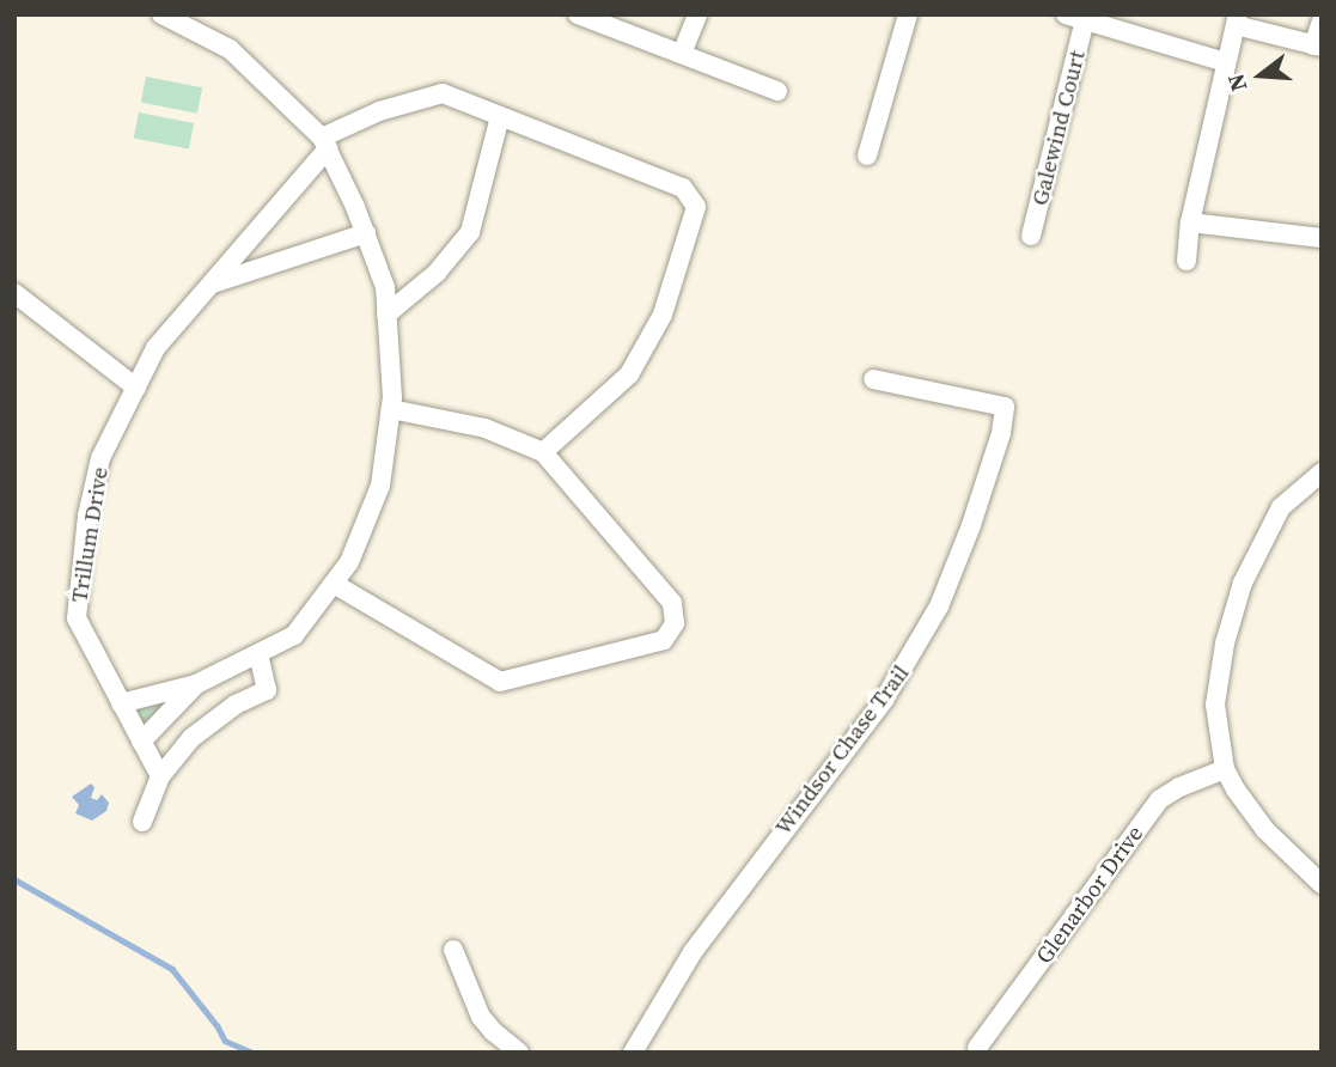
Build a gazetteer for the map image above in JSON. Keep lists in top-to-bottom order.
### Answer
{
  "streets": {
    "street": [
      "Galewind Court",
      "Trillum Drive",
      "Windsor Chase Trail",
      "Glenarbor Drive"
    ]
  },
  "north": "left"
}
